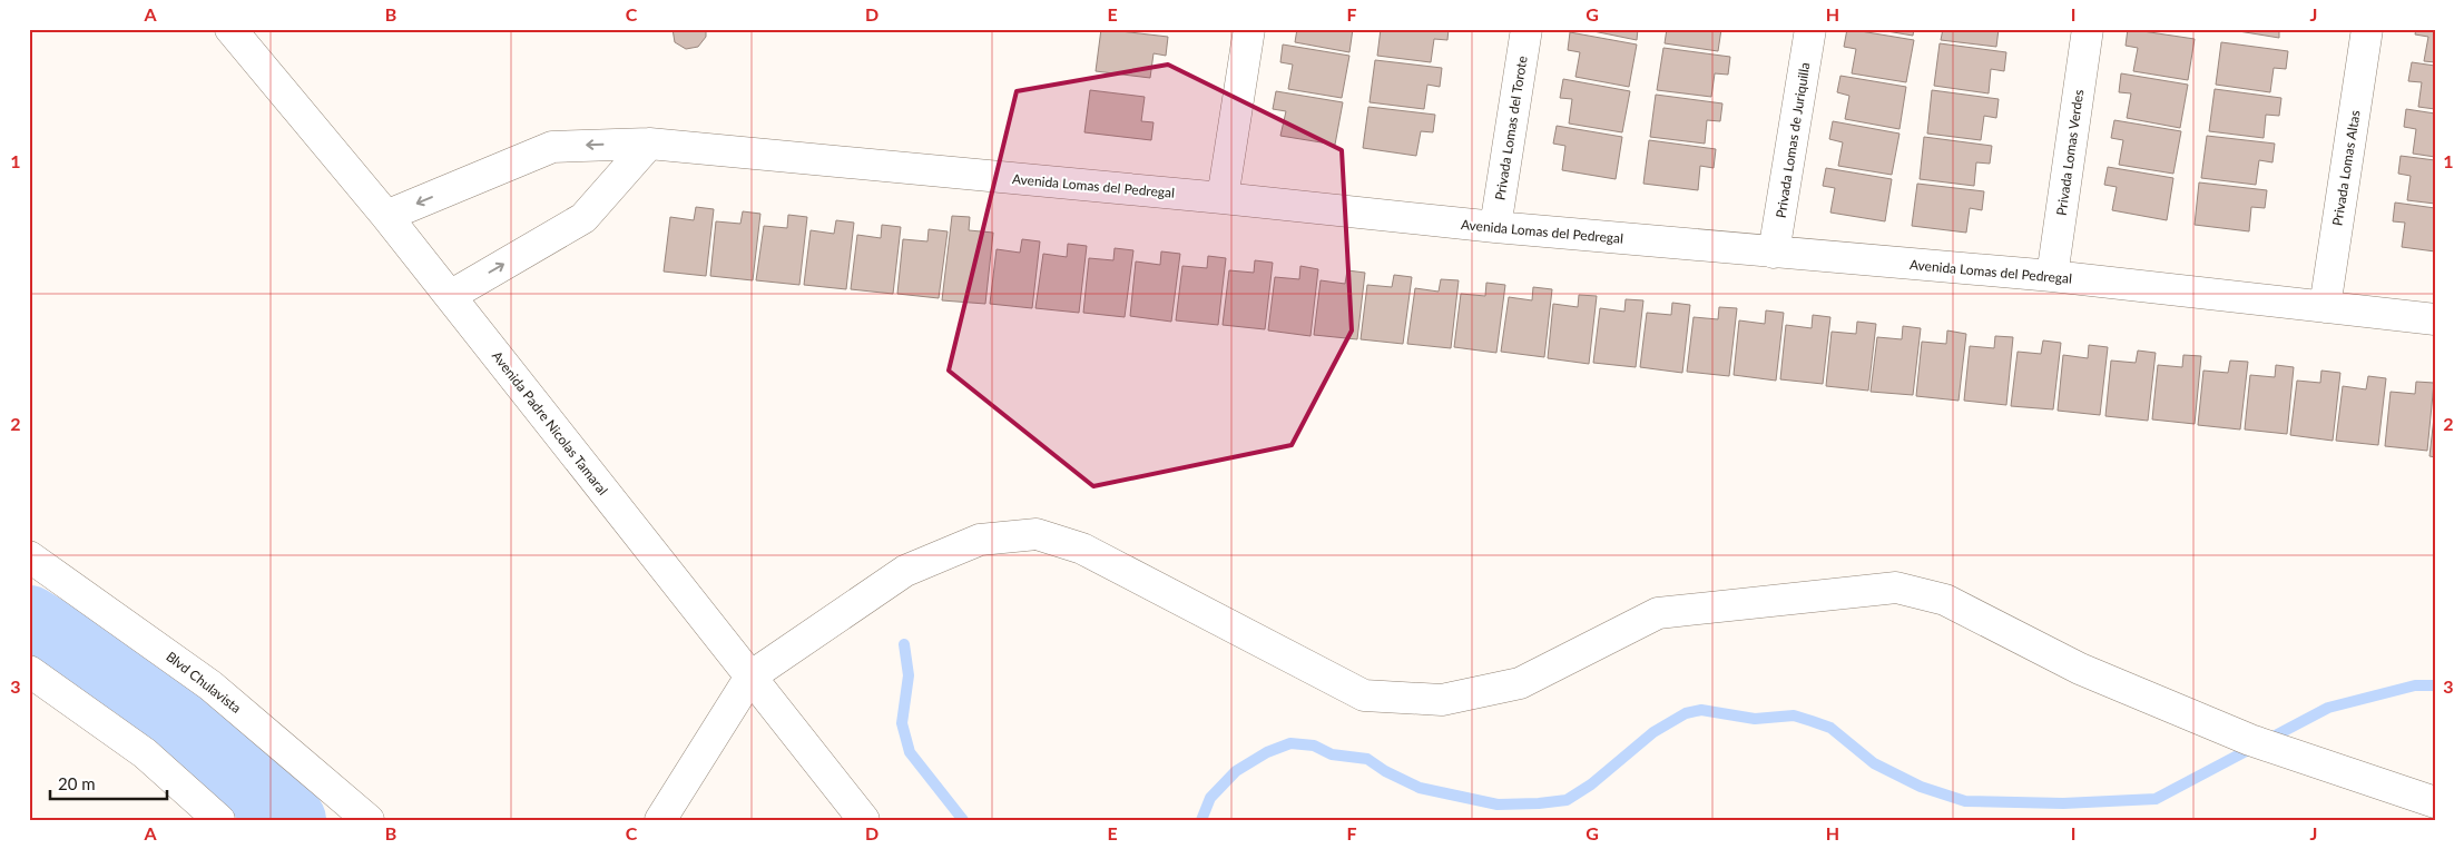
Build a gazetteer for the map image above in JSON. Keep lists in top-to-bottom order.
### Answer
{
  "streets": {
    "street": [
      "Privada Lomas del Torote",
      "Privada Lomas de Juriquilla",
      "Privada Lomas Verdes",
      "Privada Lomas Altas",
      "Avenida Lomas del Pedregal",
      "Avenida Padre Nicolas Tamaral",
      "Blvd Chulavista"
    ]
  },
  "crossings": [
    ["Privada Lomas del Torote", "Avenida Lomas del Pedregal"],
    ["Privada Lomas de Juriquilla", "Avenida Lomas del Pedregal"],
    ["Privada Lomas Verdes", "Avenida Lomas del Pedregal"],
    ["Privada Lomas Altas", "Avenida Lomas del Pedregal"],
    ["Avenida Lomas del Pedregal", "Avenida Padre Nicolas Tamaral"]
  ],
  "scale_bar": "20 m",
  "grid": {
    "columns": [
      "A",
      "B",
      "C",
      "D",
      "E",
      "F",
      "G",
      "H",
      "I",
      "J"
    ],
    "rows": ["1", "2", "3"]
  }
}
